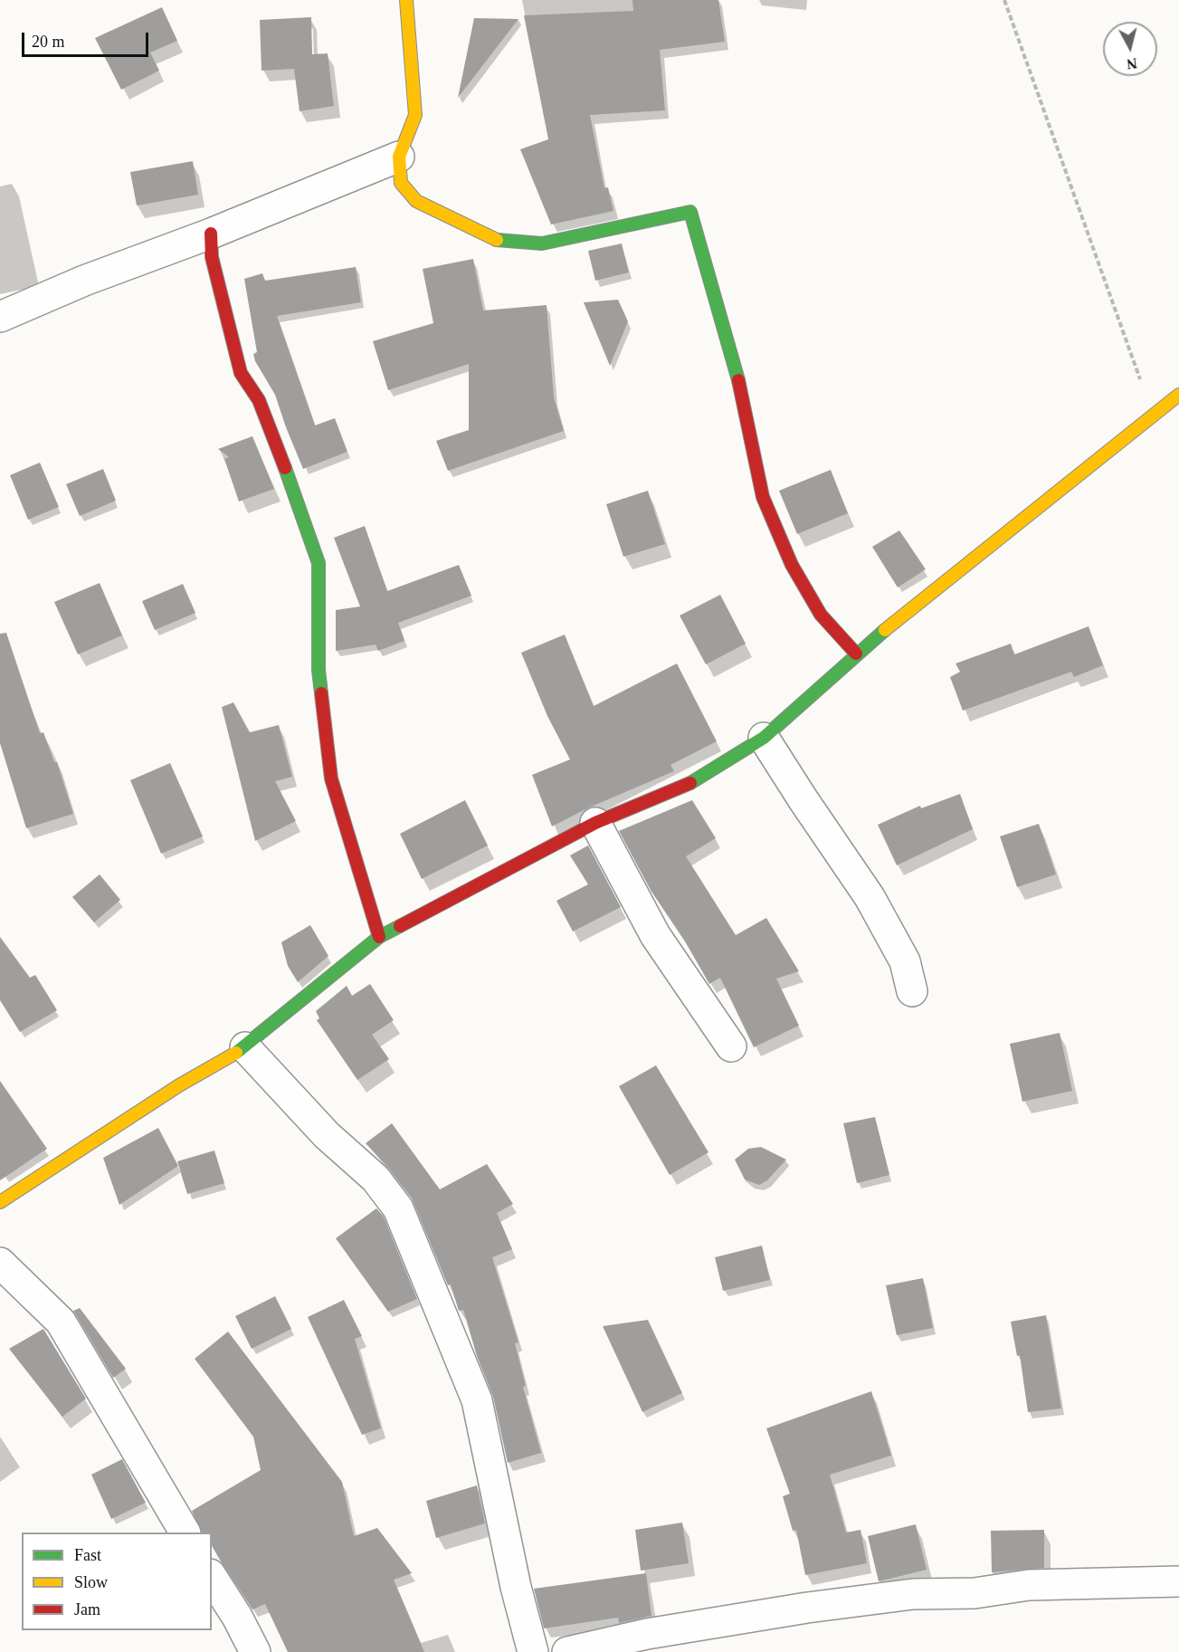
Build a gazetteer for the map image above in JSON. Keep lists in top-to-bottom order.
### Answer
{
  "legend": ["Fast", "Slow", "Jam"],
  "scale_bar": "20 m",
  "north": "bottom"
}
